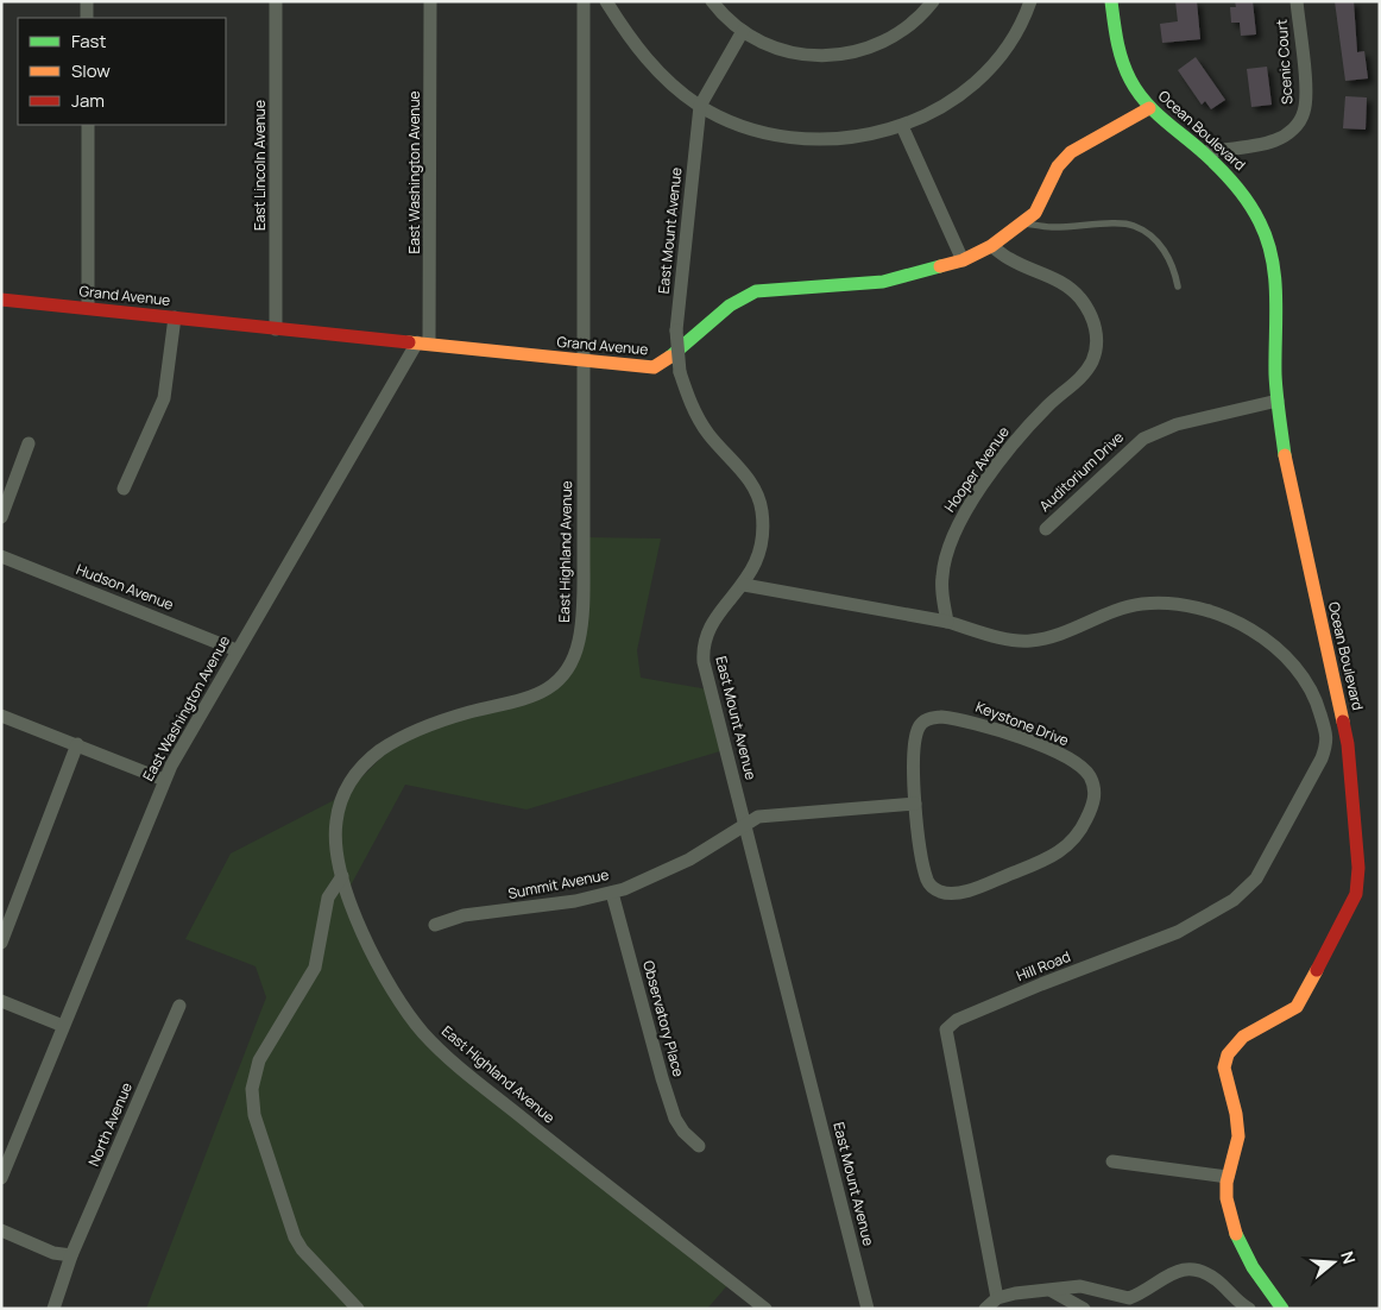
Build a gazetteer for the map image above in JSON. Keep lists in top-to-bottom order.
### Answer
{
  "streets": {
    "street": [
      "Scenic Court",
      "Ocean Boulevard",
      "East Lincoln Avenue",
      "East Washington Avenue",
      "East Mount Avenue",
      "Grand Avenue",
      "Hooper Avenue",
      "Auditorium Drive",
      "East Highland Avenue",
      "Hudson Avenue",
      "Keystone Drive",
      "Summit Avenue",
      "Hill Road",
      "Observatory Place",
      "North Avenue"
    ]
  },
  "crossings": [
    ["Scenic Court", "Ocean Boulevard"],
    ["Ocean Boulevard", "Grand Avenue"],
    ["Ocean Boulevard", "Auditorium Drive"],
    ["East Lincoln Avenue", "Grand Avenue"],
    ["East Washington Avenue", "Grand Avenue"],
    ["East Washington Avenue", "Hudson Avenue"],
    ["East Mount Avenue", "Summit Avenue"],
    ["Grand Avenue", "Hooper Avenue"],
    ["Grand Avenue", "East Highland Avenue"],
    ["Hooper Avenue", "Hill Road"],
    ["Summit Avenue", "Observatory Place"]
  ],
  "legend": ["Fast", "Slow", "Jam"],
  "north": "right"
}
